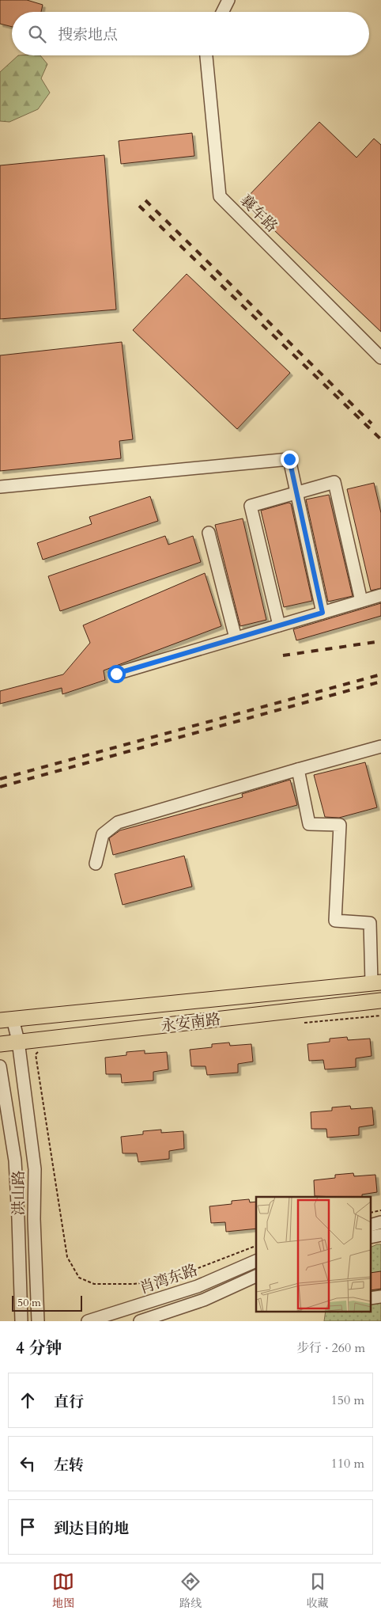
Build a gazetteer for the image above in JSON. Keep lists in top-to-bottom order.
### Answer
{
  "streets": {
    "main road": ["永安南路"],
    "street": ["襄车路", "洪山路", "肖湾东路"]
  },
  "crossings": [
    ["永安南路", "洪山路"]
  ],
  "scale_bar": "50 m",
  "page": {
    "search": "搜索地点",
    "scale": "50 m",
    "heading": ["4 分钟", "步行 · 260 m"],
    "list": [
      ["直行", "150 m"],
      ["左转", "110 m"],
      "到达目的地"
    ],
    "nav": ["地图", "路线", "收藏"]
  }
}
